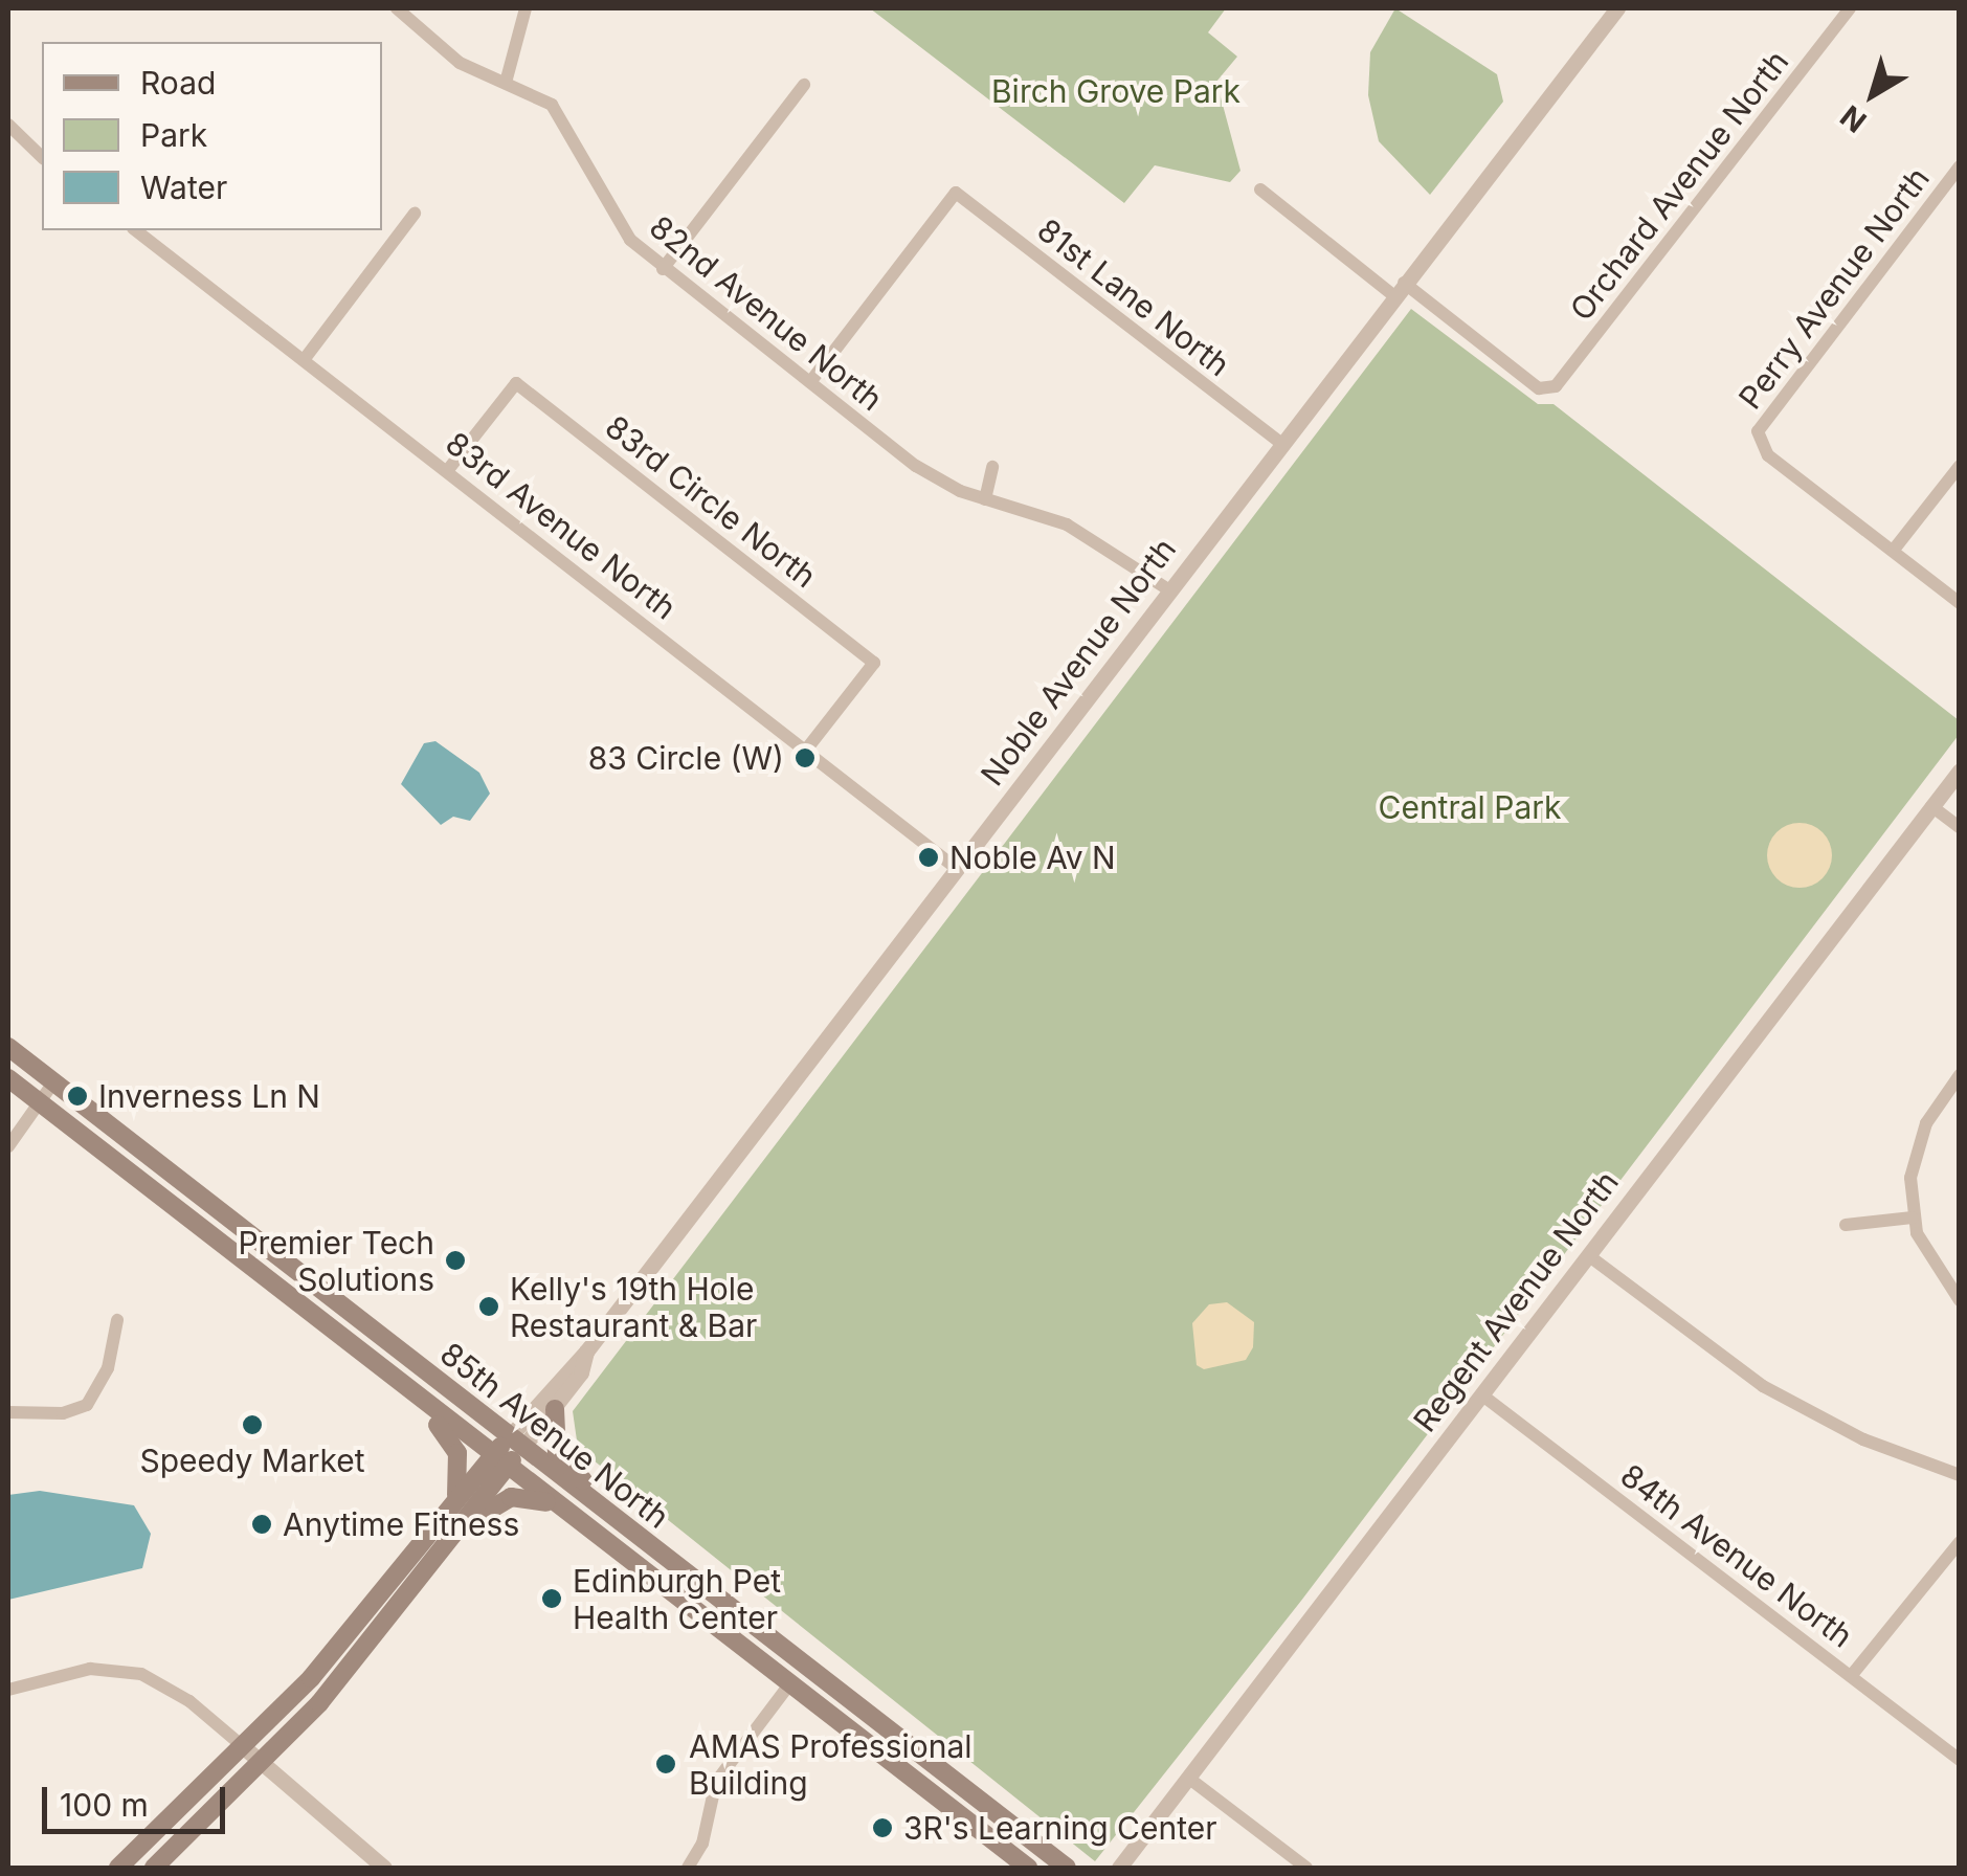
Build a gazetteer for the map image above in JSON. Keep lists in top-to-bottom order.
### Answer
{
  "streets": {
    "main road": ["85th Avenue North"],
    "street": [
      "Orchard Avenue North",
      "Perry Avenue North",
      "81st Lane North",
      "82nd Avenue North",
      "83rd Circle North",
      "83rd Avenue North",
      "Noble Avenue North",
      "Regent Avenue North",
      "84th Avenue North"
    ]
  },
  "crossings": [
    ["Orchard Avenue North", "Noble Avenue North"],
    ["81st Lane North", "82nd Avenue North"],
    ["81st Lane North", "Noble Avenue North"],
    ["82nd Avenue North", "Noble Avenue North"],
    ["83rd Circle North", "83rd Avenue North"],
    ["83rd Avenue North", "Noble Avenue North"],
    ["Noble Avenue North", "85th Avenue North"],
    ["Regent Avenue North", "84th Avenue North"]
  ],
  "parks": ["Birch Grove Park", "Central Park"],
  "places": [
    "83 Circle (W)",
    "Noble Av N",
    "Inverness Ln N",
    "Premier Tech Solutions",
    "Kelly's 19th Hole Restaurant & Bar",
    "Speedy Market",
    "Anytime Fitness",
    "Edinburgh Pet Health Center",
    "AMAS Professional Building",
    "3R's Learning Center"
  ],
  "legend": ["Road", "Park", "Water"],
  "scale_bar": "100 m",
  "north": "bottom left"
}
